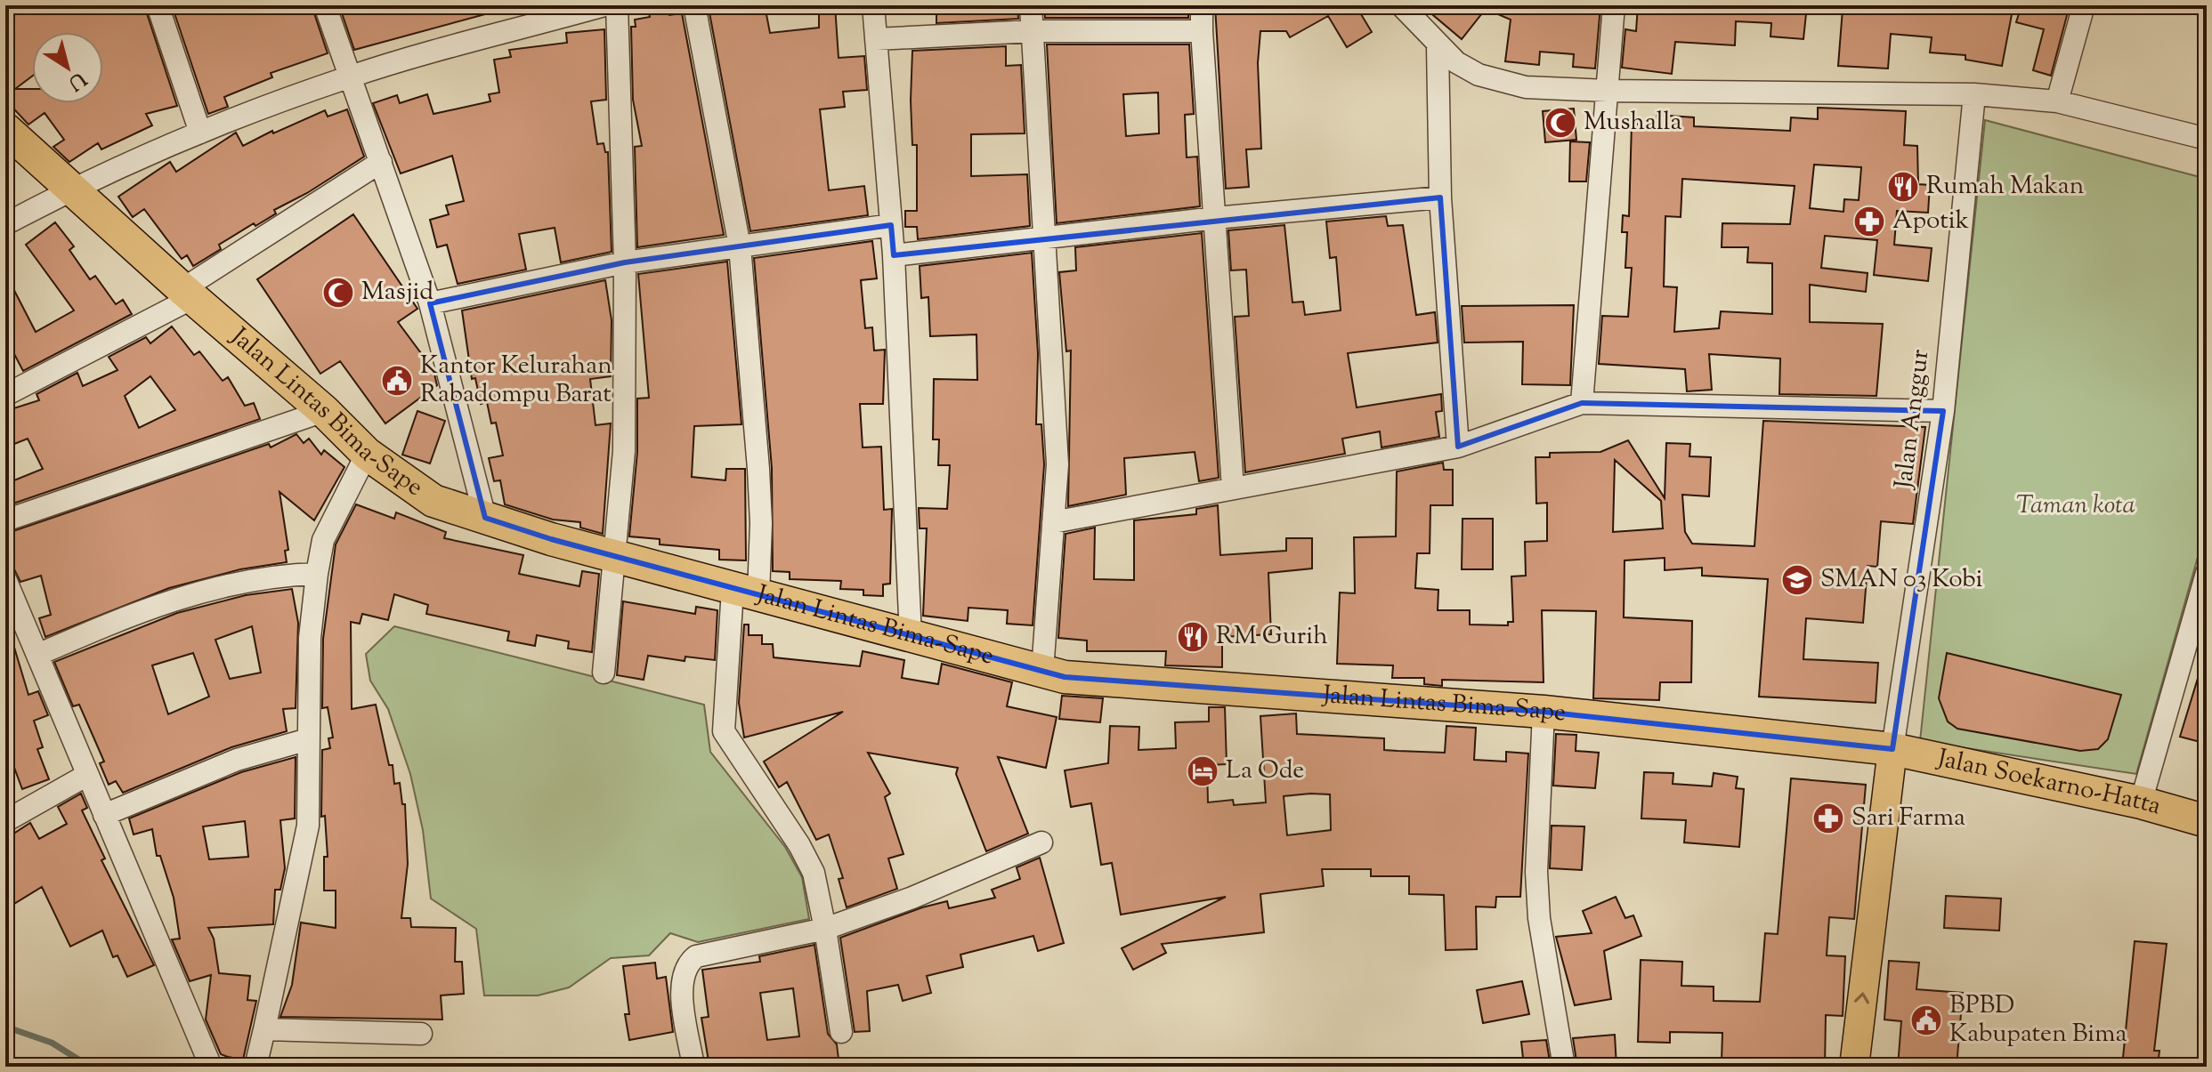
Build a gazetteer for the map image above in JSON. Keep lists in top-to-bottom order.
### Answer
{
  "streets": {
    "highway": ["Jalan Lintas Bima-Sape", "Jalan Soekarno-Hatta"],
    "street": ["Jalan Anggur"]
  },
  "crossings": [
    ["Jalan Lintas Bima-Sape", "Jalan Anggur"],
    ["Jalan Lintas Bima-Sape", "Jalan Soekarno-Hatta"],
    ["Jalan Anggur", "Jalan Soekarno-Hatta"]
  ],
  "parks": ["Taman kota"],
  "places": {
    "mosque": ["Mushalla", "Masjid"],
    "restaurant": ["Rumah Makan", "RM Gurih"],
    "pharmacy": ["Apotik", "Sari Farma"],
    "public building": ["Kantor Kelurahan Rabadompu Barat", "BPBD Kabupaten Bima"],
    "school or university": ["SMAN 03 Kobi"],
    "hotel": ["La Ode"]
  },
  "north": "bottom right"
}
